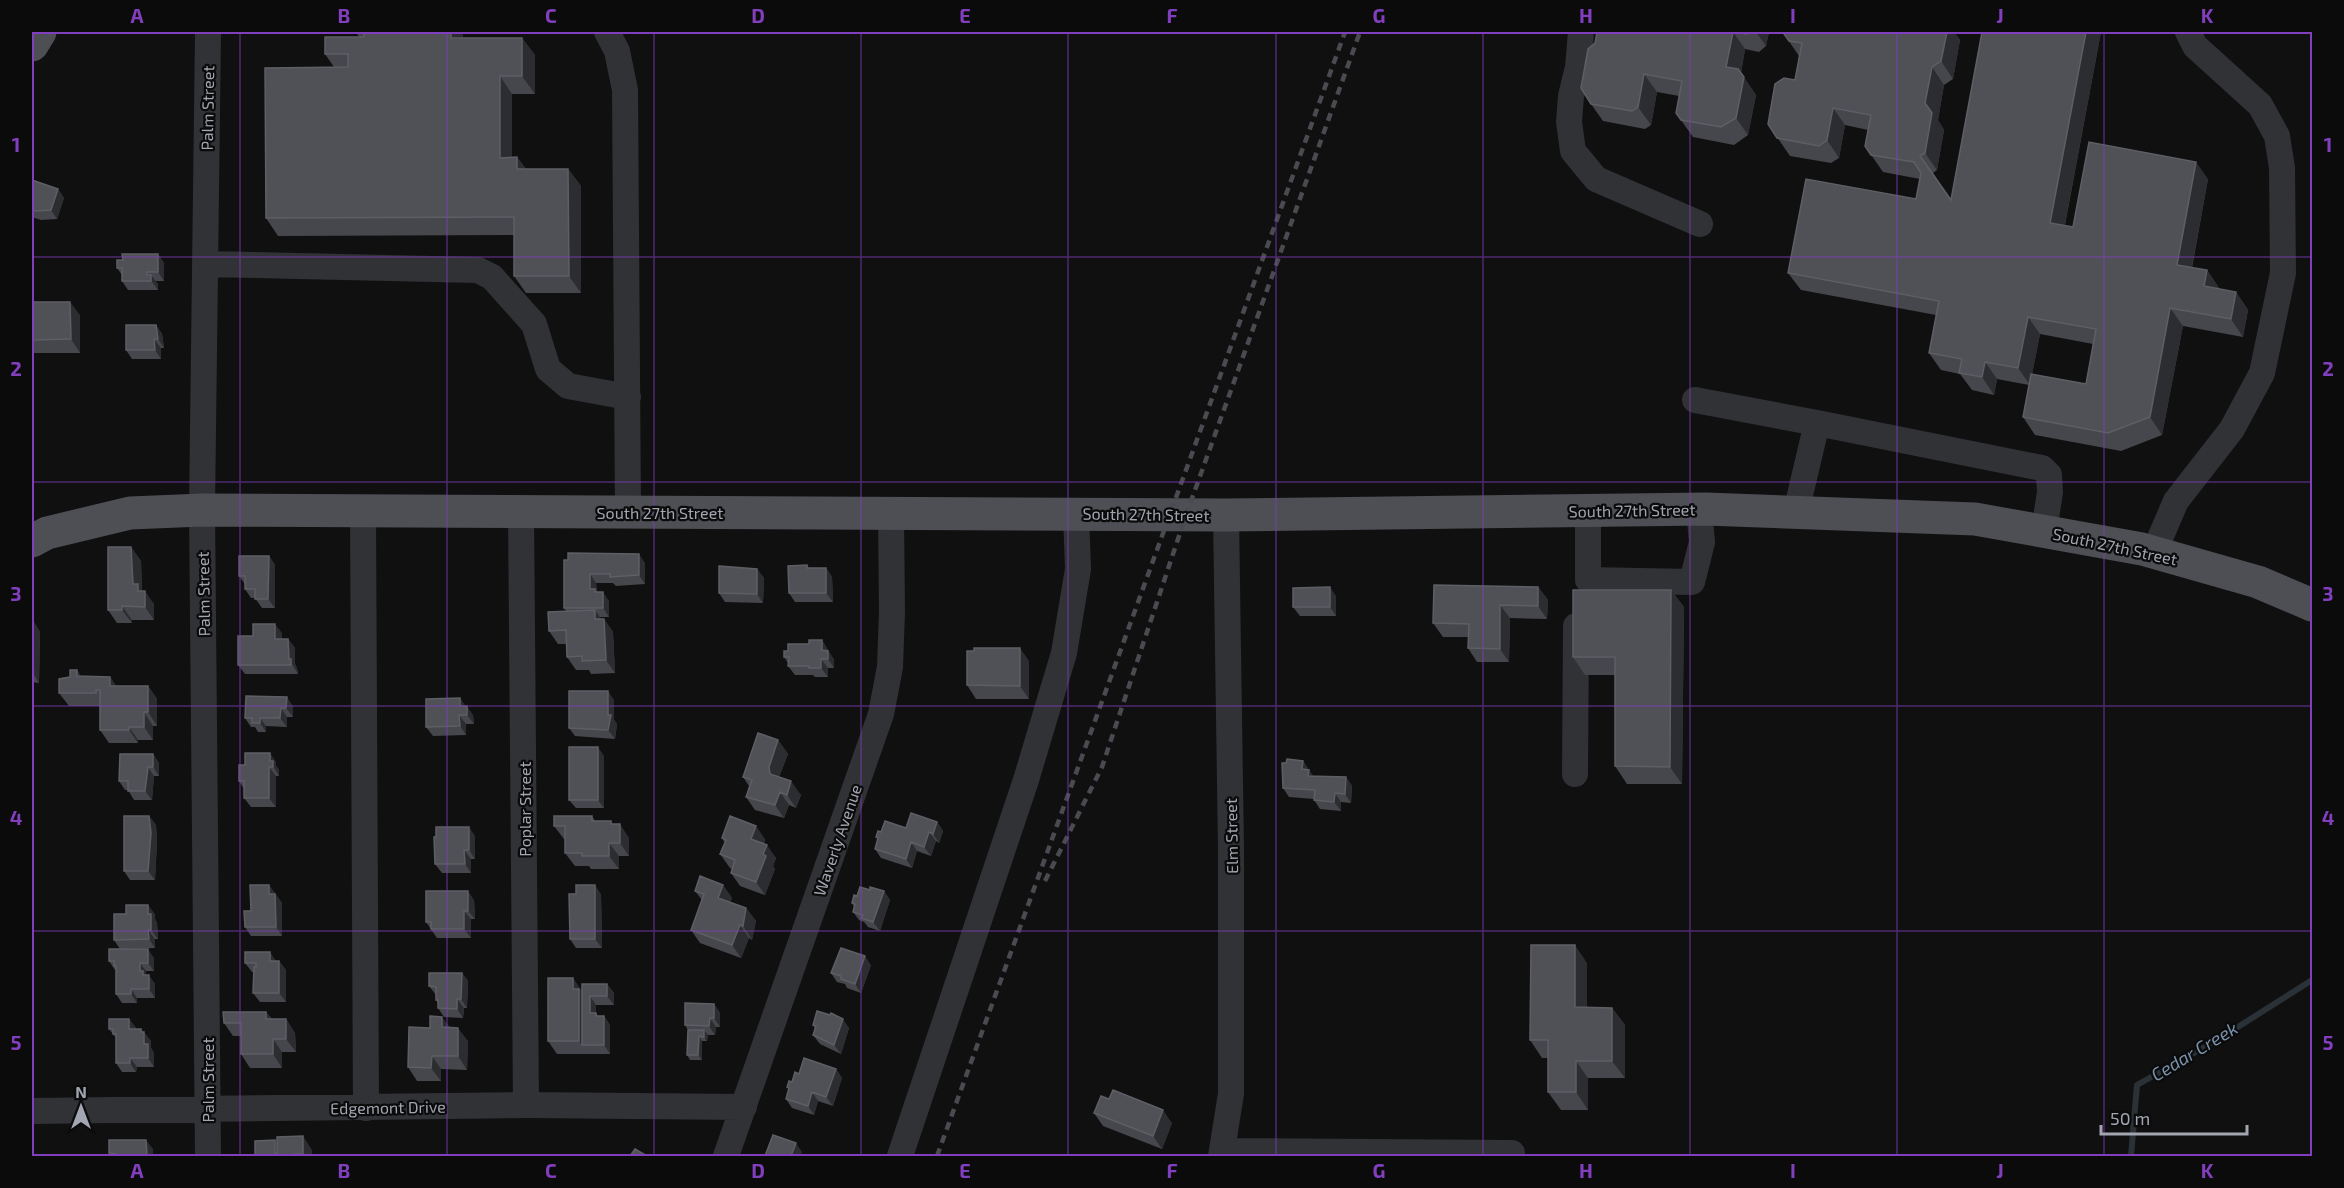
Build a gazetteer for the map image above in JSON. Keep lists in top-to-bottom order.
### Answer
{
  "streets": {
    "main road": ["South 27th Street"],
    "street": [
      "Palm Street",
      "Poplar Street",
      "Elm Street",
      "Waverly Avenue",
      "Edgemont Drive"
    ]
  },
  "crossings": [
    ["Palm Street", "South 27th Street"],
    ["Palm Street", "Edgemont Drive"],
    ["South 27th Street", "Poplar Street"],
    ["South 27th Street", "Elm Street"],
    ["South 27th Street", "Waverly Avenue"],
    ["Poplar Street", "Edgemont Drive"],
    ["Waverly Avenue", "Edgemont Drive"]
  ],
  "water": ["Cedar Creek"],
  "scale_bar": "50 m",
  "north": "top",
  "grid": {
    "columns": [
      "A",
      "B",
      "C",
      "D",
      "E",
      "F",
      "G",
      "H",
      "I",
      "J",
      "K"
    ],
    "rows": [
      "1",
      "2",
      "3",
      "4",
      "5"
    ]
  }
}
